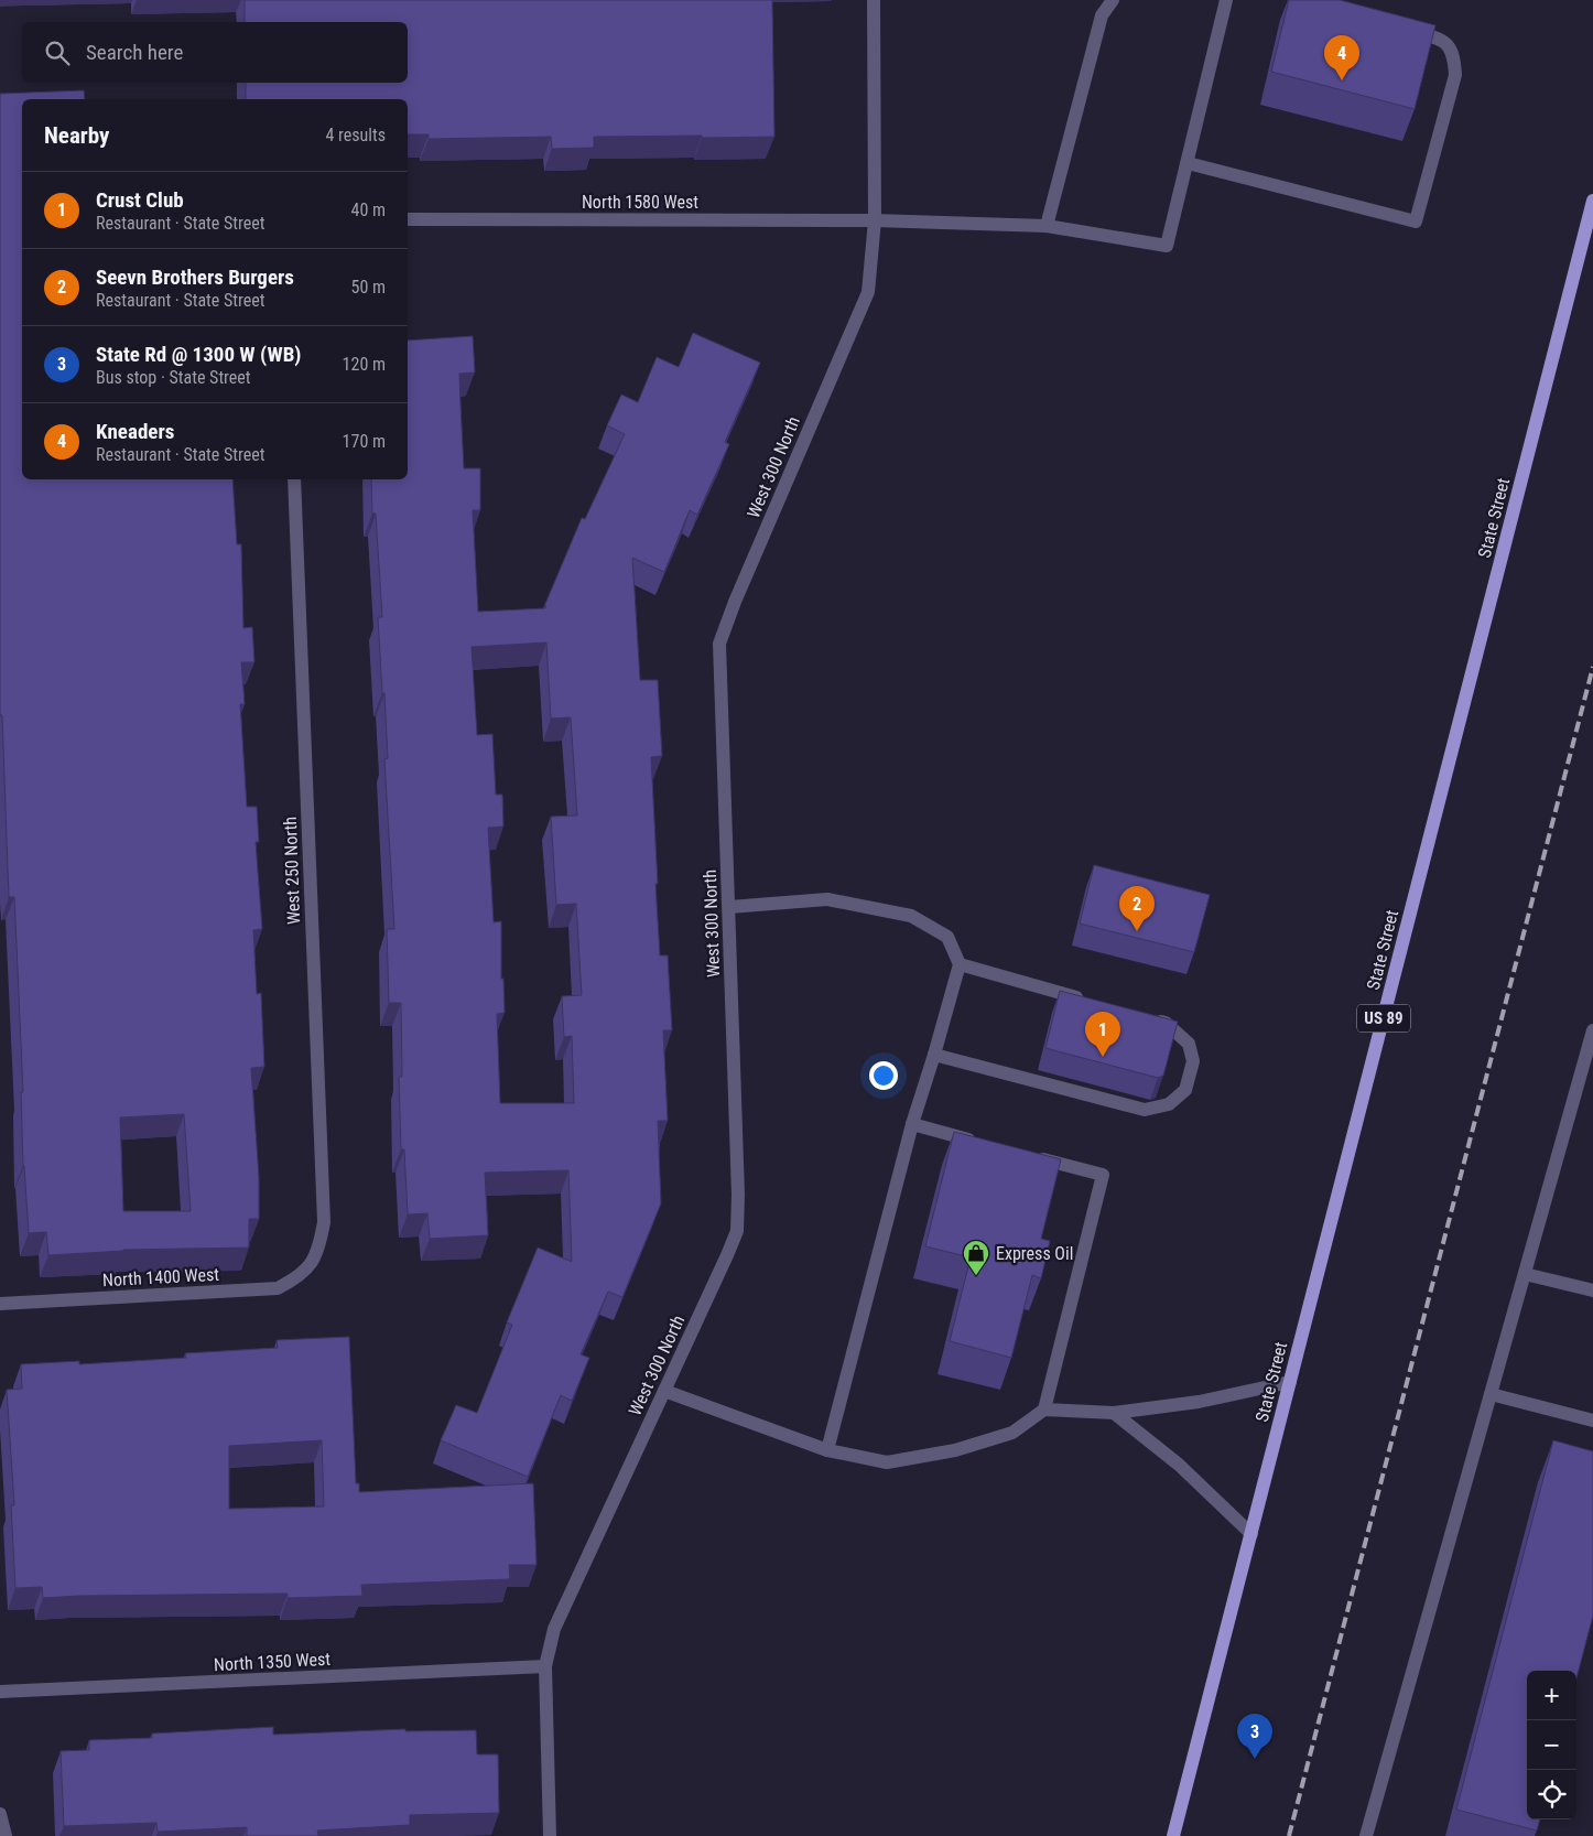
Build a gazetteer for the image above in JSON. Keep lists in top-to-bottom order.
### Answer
{
  "streets": {
    "main road": ["State Street", "US 89"],
    "street": [
      "North 1580 West",
      "West 300 North",
      "West 250 North",
      "North 1400 West",
      "North 1350 West"
    ]
  },
  "crossings": [
    ["North 1580 West", "West 300 North"],
    ["West 300 North", "North 1350 West"],
    ["West 250 North", "North 1400 West"]
  ],
  "places": {
    "shop": ["Express Oil"]
  },
  "page": {
    "search": "Search here",
    "pins": [
      "4",
      "2",
      "1",
      "3"
    ],
    "heading": ["Nearby", "4 results"],
    "list": [
      {
        "mark": "1",
        "name": "Crust Club",
        "note": "Restaurant · State Street",
        "value": "40 m"
      },
      {
        "mark": "2",
        "name": "Seevn Brothers Burgers",
        "note": "Restaurant · State Street",
        "value": "50 m"
      },
      {
        "mark": "3",
        "name": "State Rd @ 1300 W (WB)",
        "note": "Bus stop · State Street",
        "value": "120 m"
      },
      {
        "mark": "4",
        "name": "Kneaders",
        "note": "Restaurant · State Street",
        "value": "170 m"
      }
    ],
    "map_buttons": ["+", "−"]
  }
}
